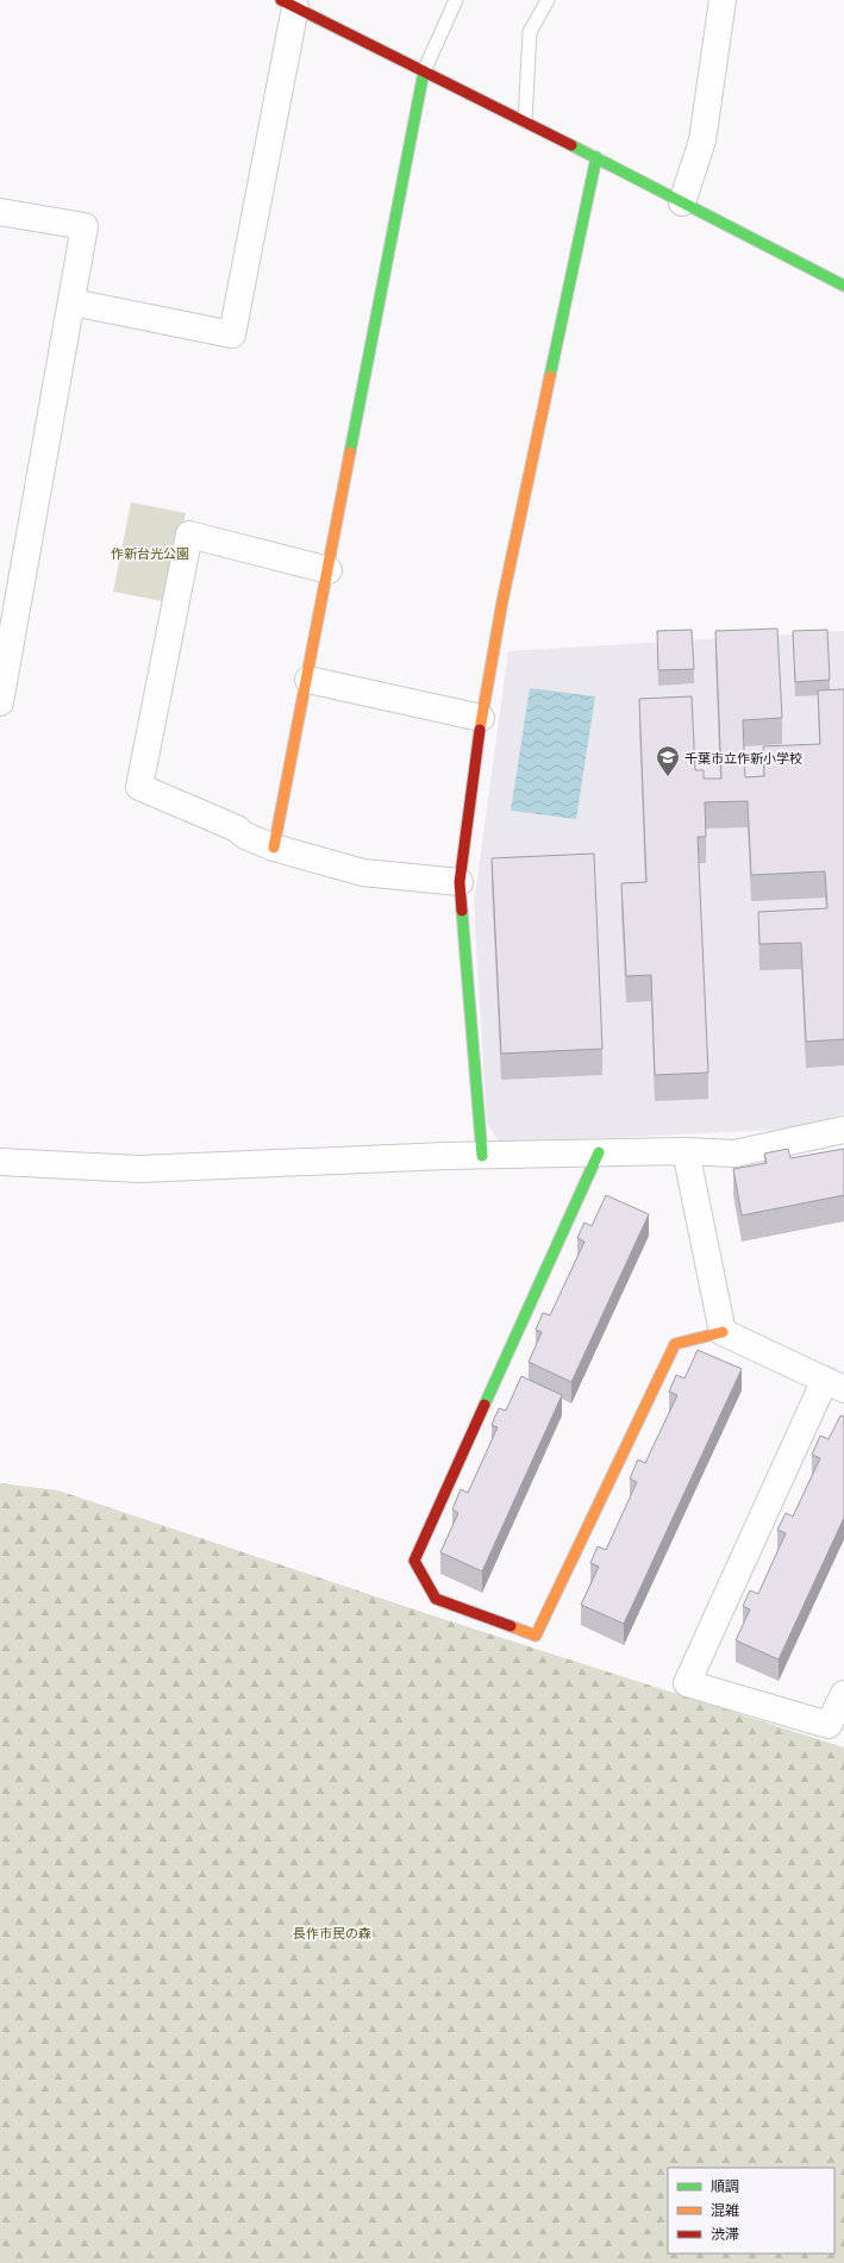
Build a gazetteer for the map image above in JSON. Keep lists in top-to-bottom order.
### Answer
{
  "parks": ["作新台光公園", "長作市民の森"],
  "places": {
    "school or university": ["千葉市立作新小学校"]
  },
  "legend": ["順調", "混雑", "渋滞"]
}
